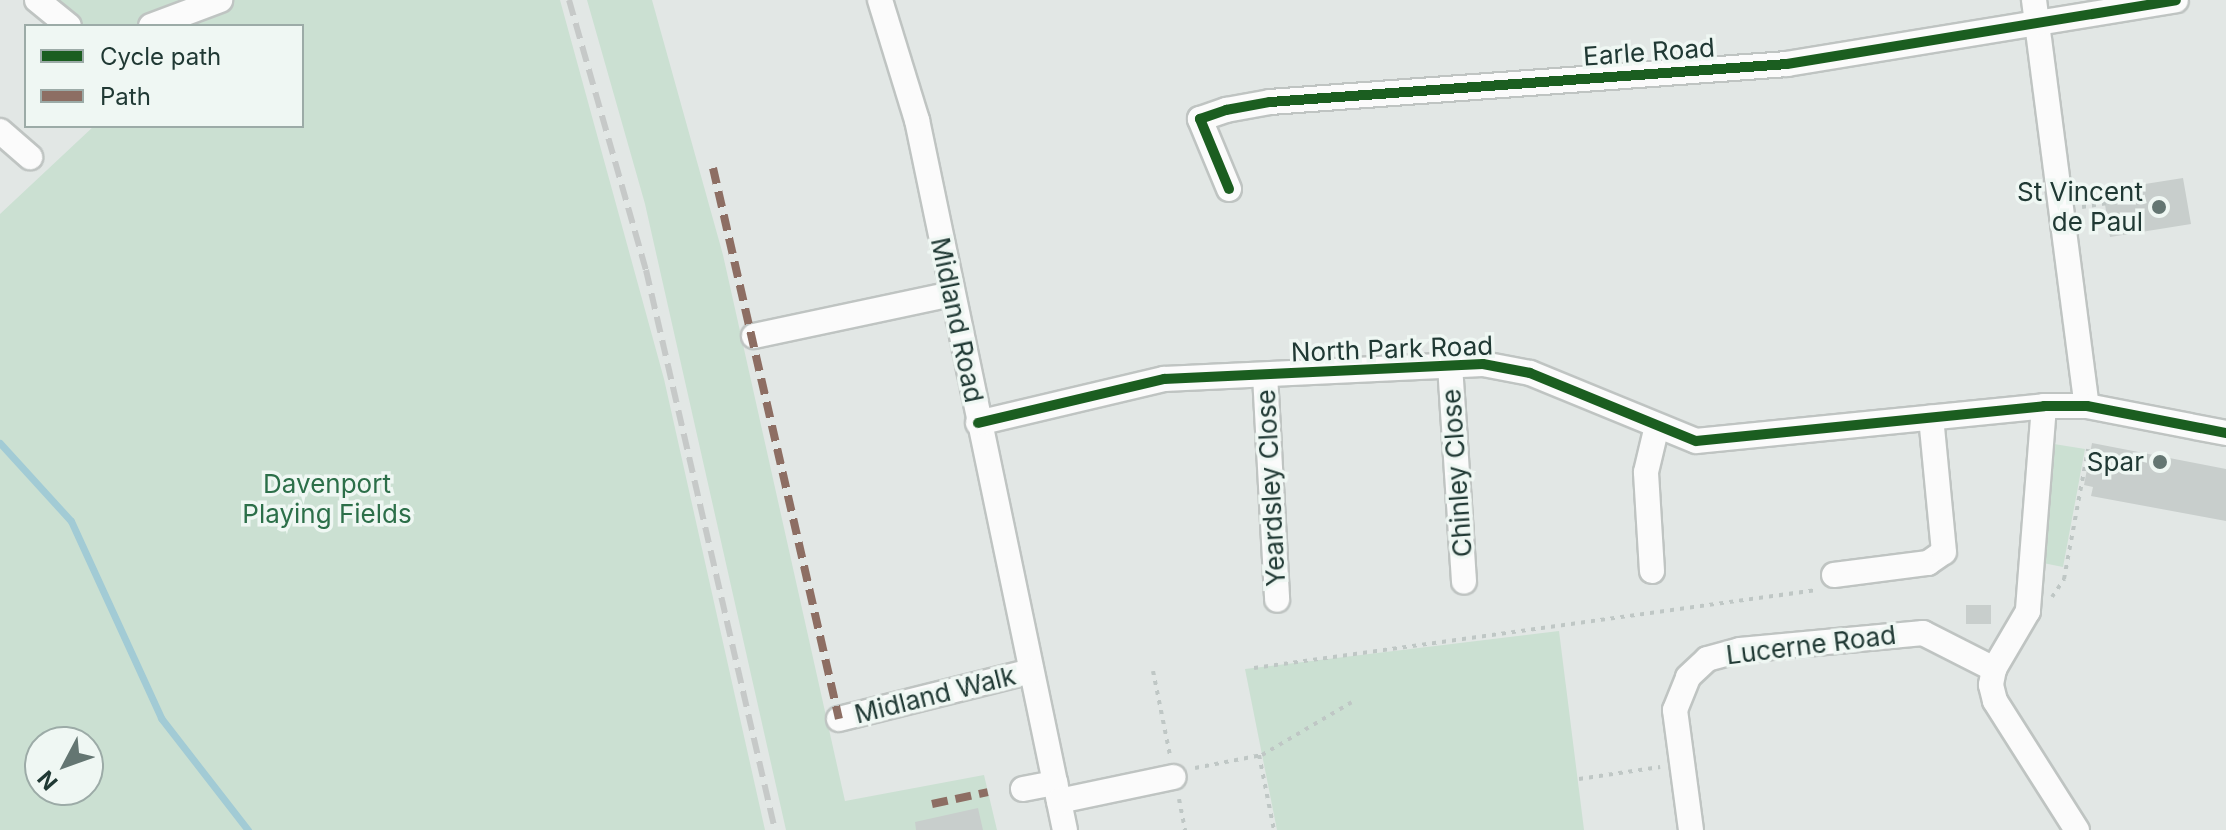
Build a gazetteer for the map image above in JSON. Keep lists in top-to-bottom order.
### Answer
{
  "streets": {
    "street": [
      "Earle Road",
      "Midland Road",
      "North Park Road",
      "Chinley Close",
      "Yeardsley Close",
      "Lucerne Road",
      "Midland Walk"
    ]
  },
  "crossings": [
    ["Midland Road", "North Park Road"],
    ["Midland Road", "Midland Walk"],
    ["North Park Road", "Chinley Close"],
    ["North Park Road", "Yeardsley Close"]
  ],
  "parks": ["Davenport Playing Fields"],
  "places": ["St Vincent de Paul", "Spar"],
  "legend": ["Cycle path", "Path"],
  "north": "bottom left"
}
